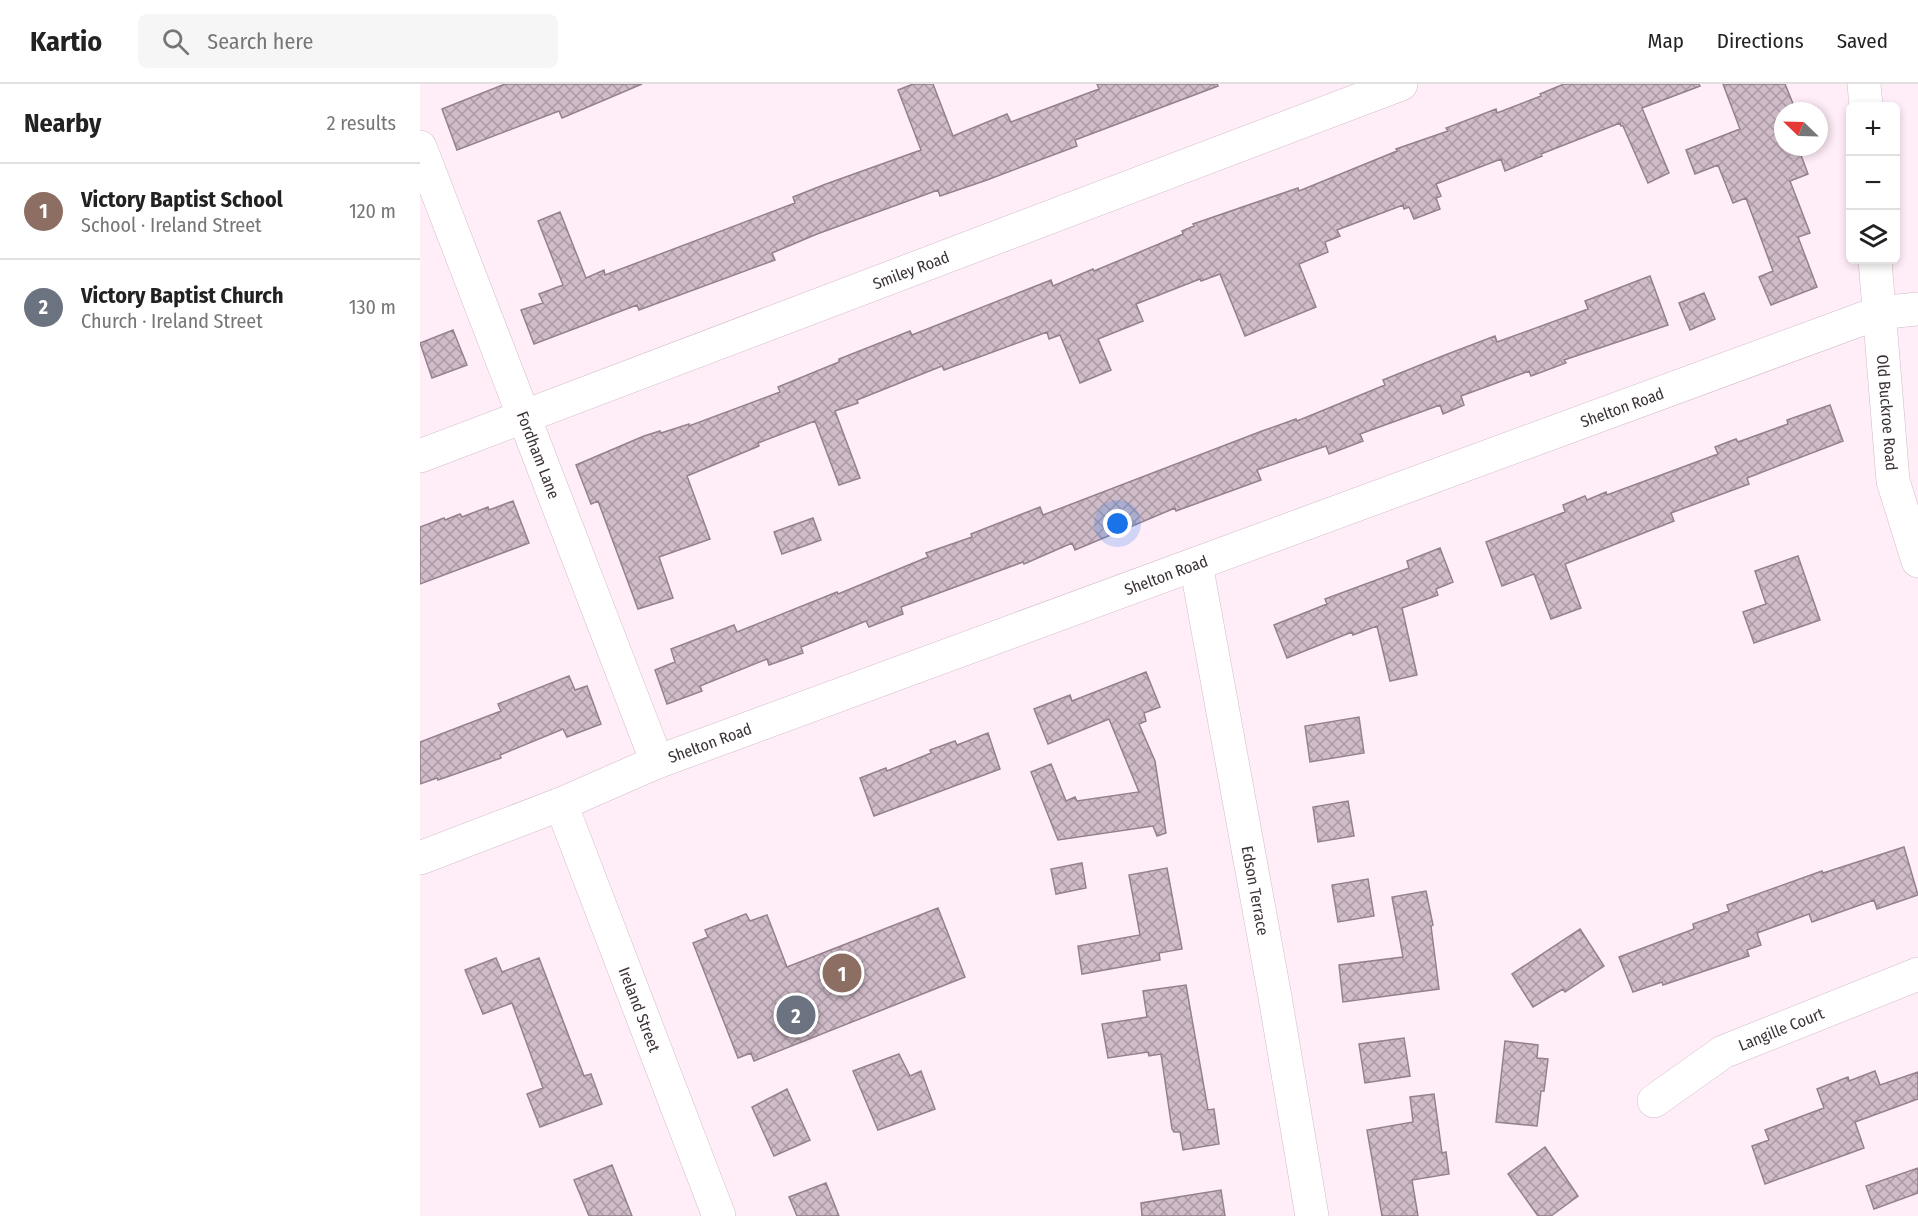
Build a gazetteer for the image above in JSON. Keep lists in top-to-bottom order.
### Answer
{
  "streets": {
    "street": [
      "Smiley Road",
      "Shelton Road",
      "Old Buckroe Road",
      "Fordham Lane",
      "Edson Terrace",
      "Ireland Street",
      "Langille Court"
    ]
  },
  "crossings": [
    ["Smiley Road", "Fordham Lane"],
    ["Shelton Road", "Old Buckroe Road"],
    ["Shelton Road", "Fordham Lane"],
    ["Shelton Road", "Edson Terrace"],
    ["Shelton Road", "Ireland Street"]
  ],
  "north": "top left",
  "page": {
    "header": "Kartio",
    "search": "Search here",
    "nav": ["Map", "Directions", "Saved"],
    "heading": ["Nearby", "2 results"],
    "map_buttons": ["+", "−"],
    "list": [
      {
        "mark": "1",
        "name": "Victory Baptist School",
        "note": "School · Ireland Street",
        "value": "120 m"
      },
      {
        "mark": "2",
        "name": "Victory Baptist Church",
        "note": "Church · Ireland Street",
        "value": "130 m"
      }
    ],
    "pins": ["1", "2"]
  }
}
